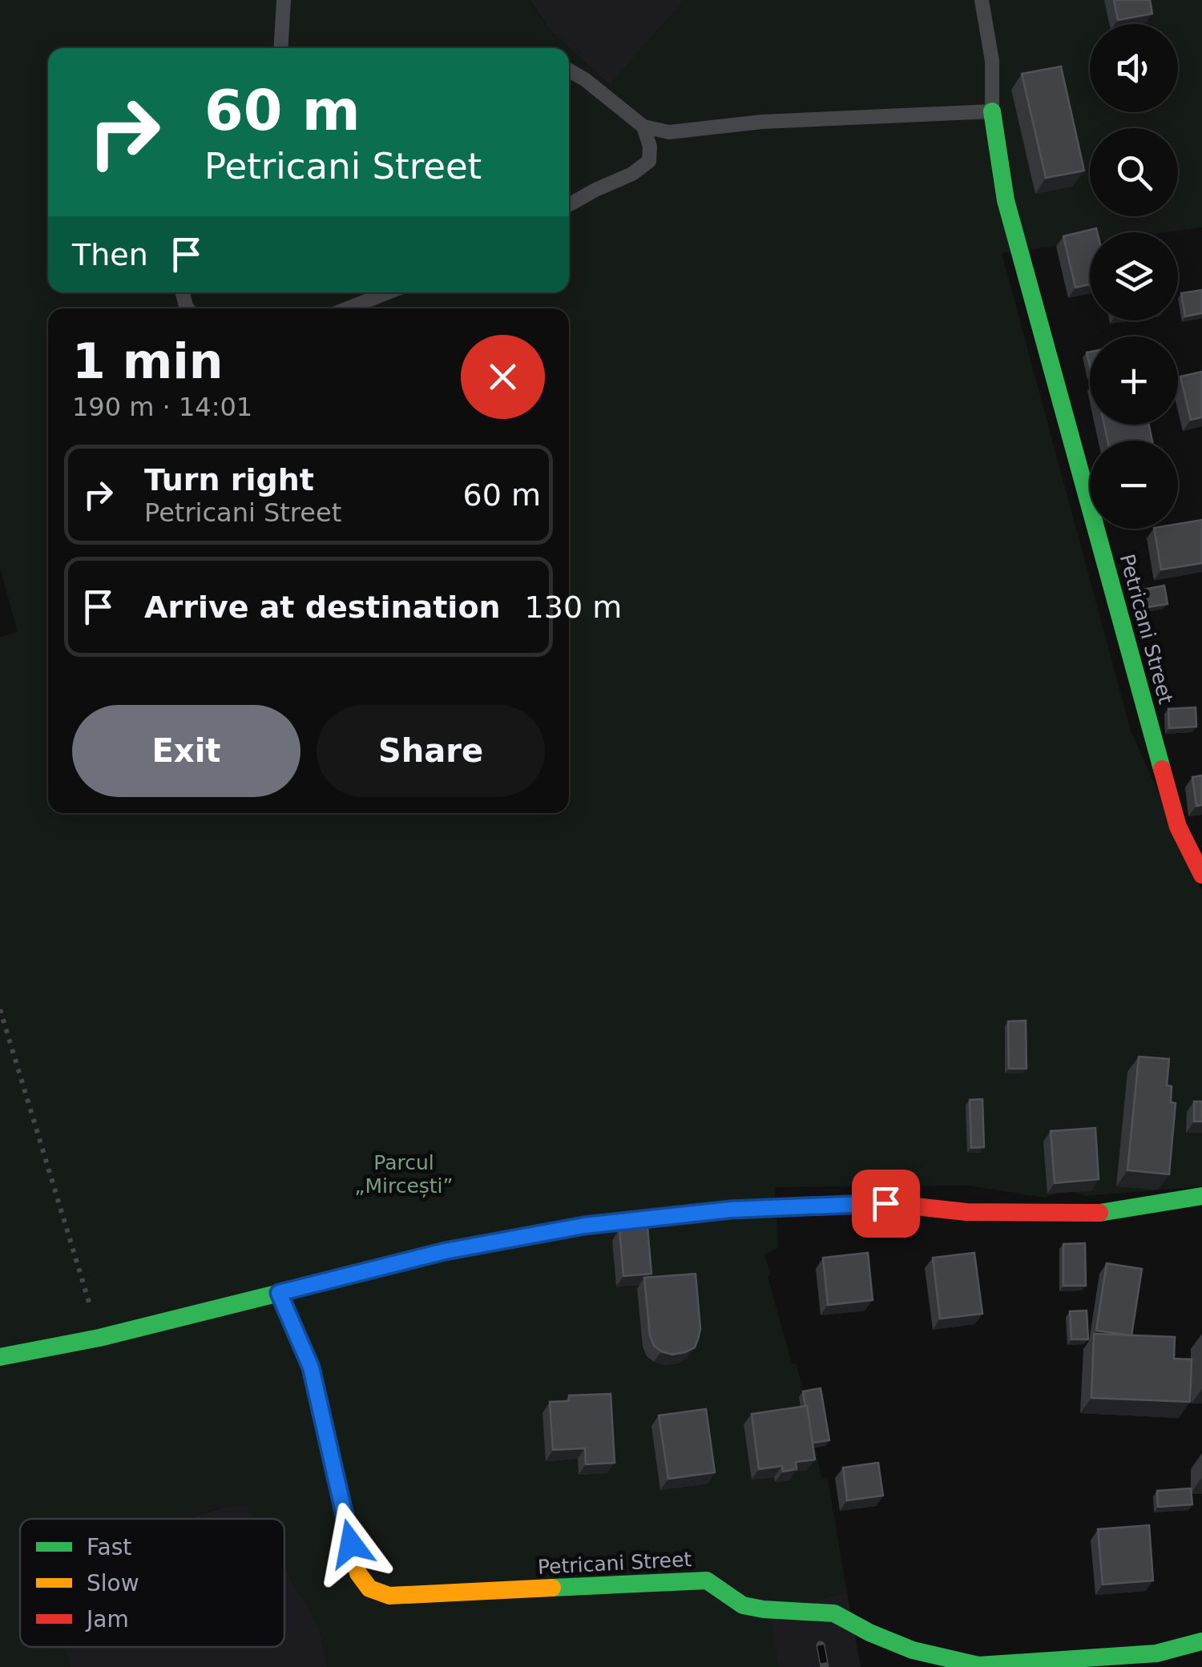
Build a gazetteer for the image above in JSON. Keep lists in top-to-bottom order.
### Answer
{
  "streets": {
    "street": ["Petricani Street"]
  },
  "parks": ["Parcul „Mircești”"],
  "legend": ["Fast", "Slow", "Jam"],
  "page": {
    "map_buttons": ["+", "−"],
    "turn": ["60 m", "Petricani Street"],
    "then": "Then",
    "heading": ["1 min", "190 m · 14:01"],
    "list": [
      {
        "name": "Turn right",
        "note": "Petricani Street",
        "value": "60 m"
      },
      {
        "name": "Arrive at destination",
        "value": "130 m"
      }
    ],
    "buttons": ["Exit", "Share"]
  }
}
